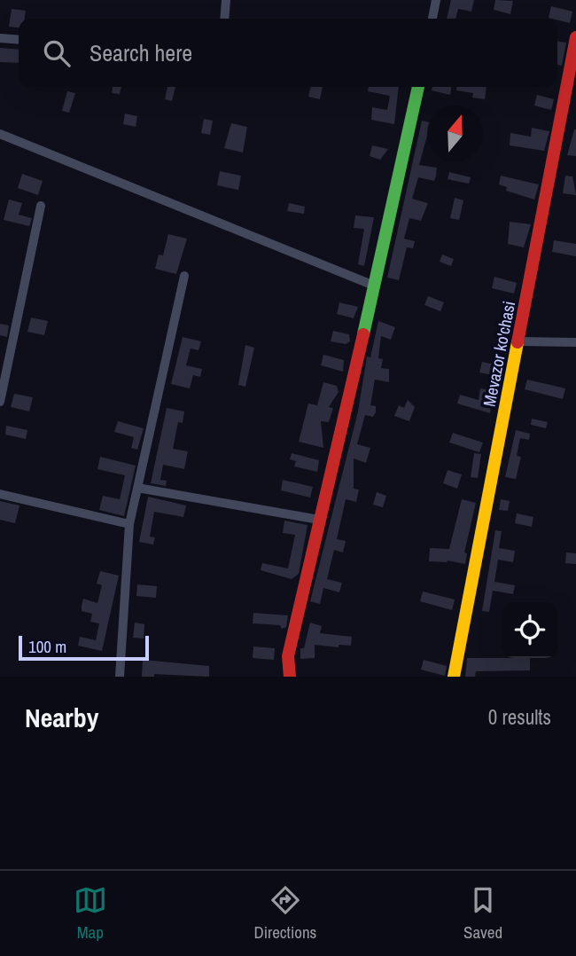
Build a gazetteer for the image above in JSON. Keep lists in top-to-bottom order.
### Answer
{
  "streets": {
    "street": ["Mevazor ko'chasi"]
  },
  "scale_bar": "100 m",
  "north": "top",
  "page": {
    "search": "Search here",
    "scale": "100 m",
    "heading": ["Nearby", "0 results"],
    "nav": ["Map", "Directions", "Saved"]
  }
}
